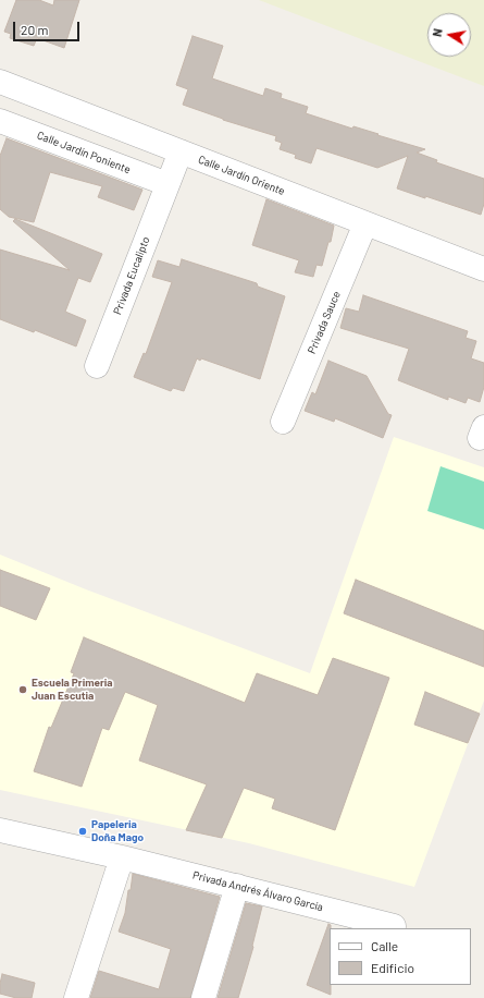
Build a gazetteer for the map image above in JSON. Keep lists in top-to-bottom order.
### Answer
{
  "streets": {
    "street": [
      "Calle Jardín Poniente",
      "Calle Jardín Oriente",
      "Privada Eucalipto",
      "Privada Sauce",
      "Privada Andrés Álvaro García"
    ]
  },
  "crossings": [
    ["Calle Jardín Poniente", "Privada Eucalipto"],
    ["Calle Jardín Oriente", "Privada Eucalipto"],
    ["Calle Jardín Oriente", "Privada Sauce"]
  ],
  "places": ["Escuela Primeria Juan Escutia", "Papeleria Doña Mago"],
  "legend": ["Calle", "Edificio"],
  "scale_bar": "20 m",
  "north": "left"
}
